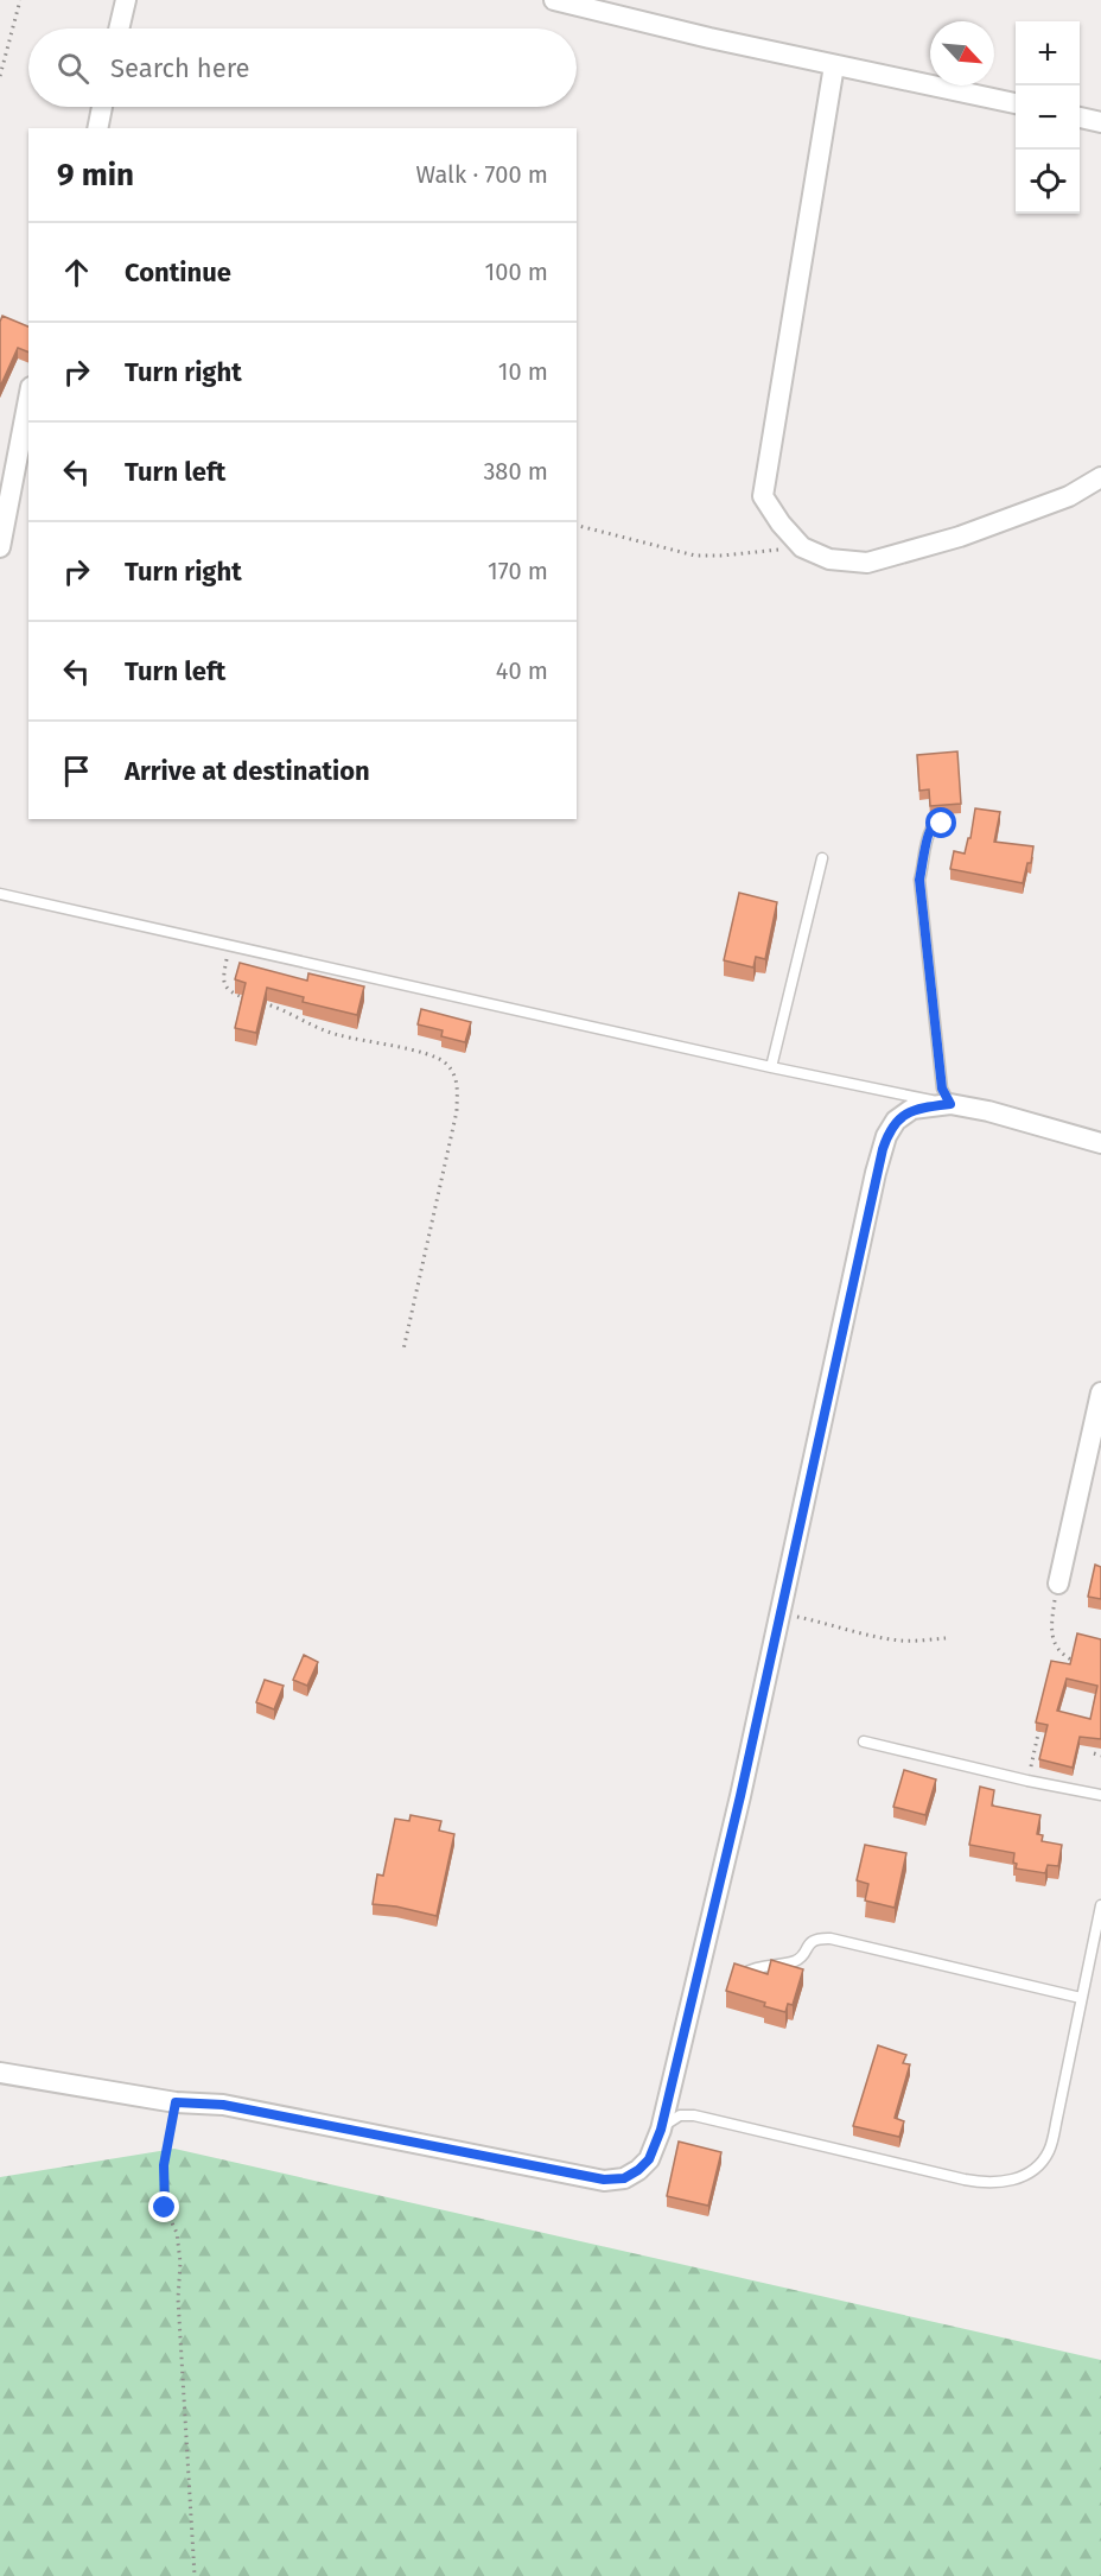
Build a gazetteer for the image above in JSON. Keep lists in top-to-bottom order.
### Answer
{
  "north": "bottom right",
  "page": {
    "map_buttons": ["+", "−"],
    "search": "Search here",
    "heading": ["9 min", "Walk · 700 m"],
    "list": [
      ["Continue", "100 m"],
      ["Turn right", "10 m"],
      ["Turn left", "380 m"],
      ["Turn right", "170 m"],
      ["Turn left", "40 m"],
      "Arrive at destination"
    ]
  }
}
